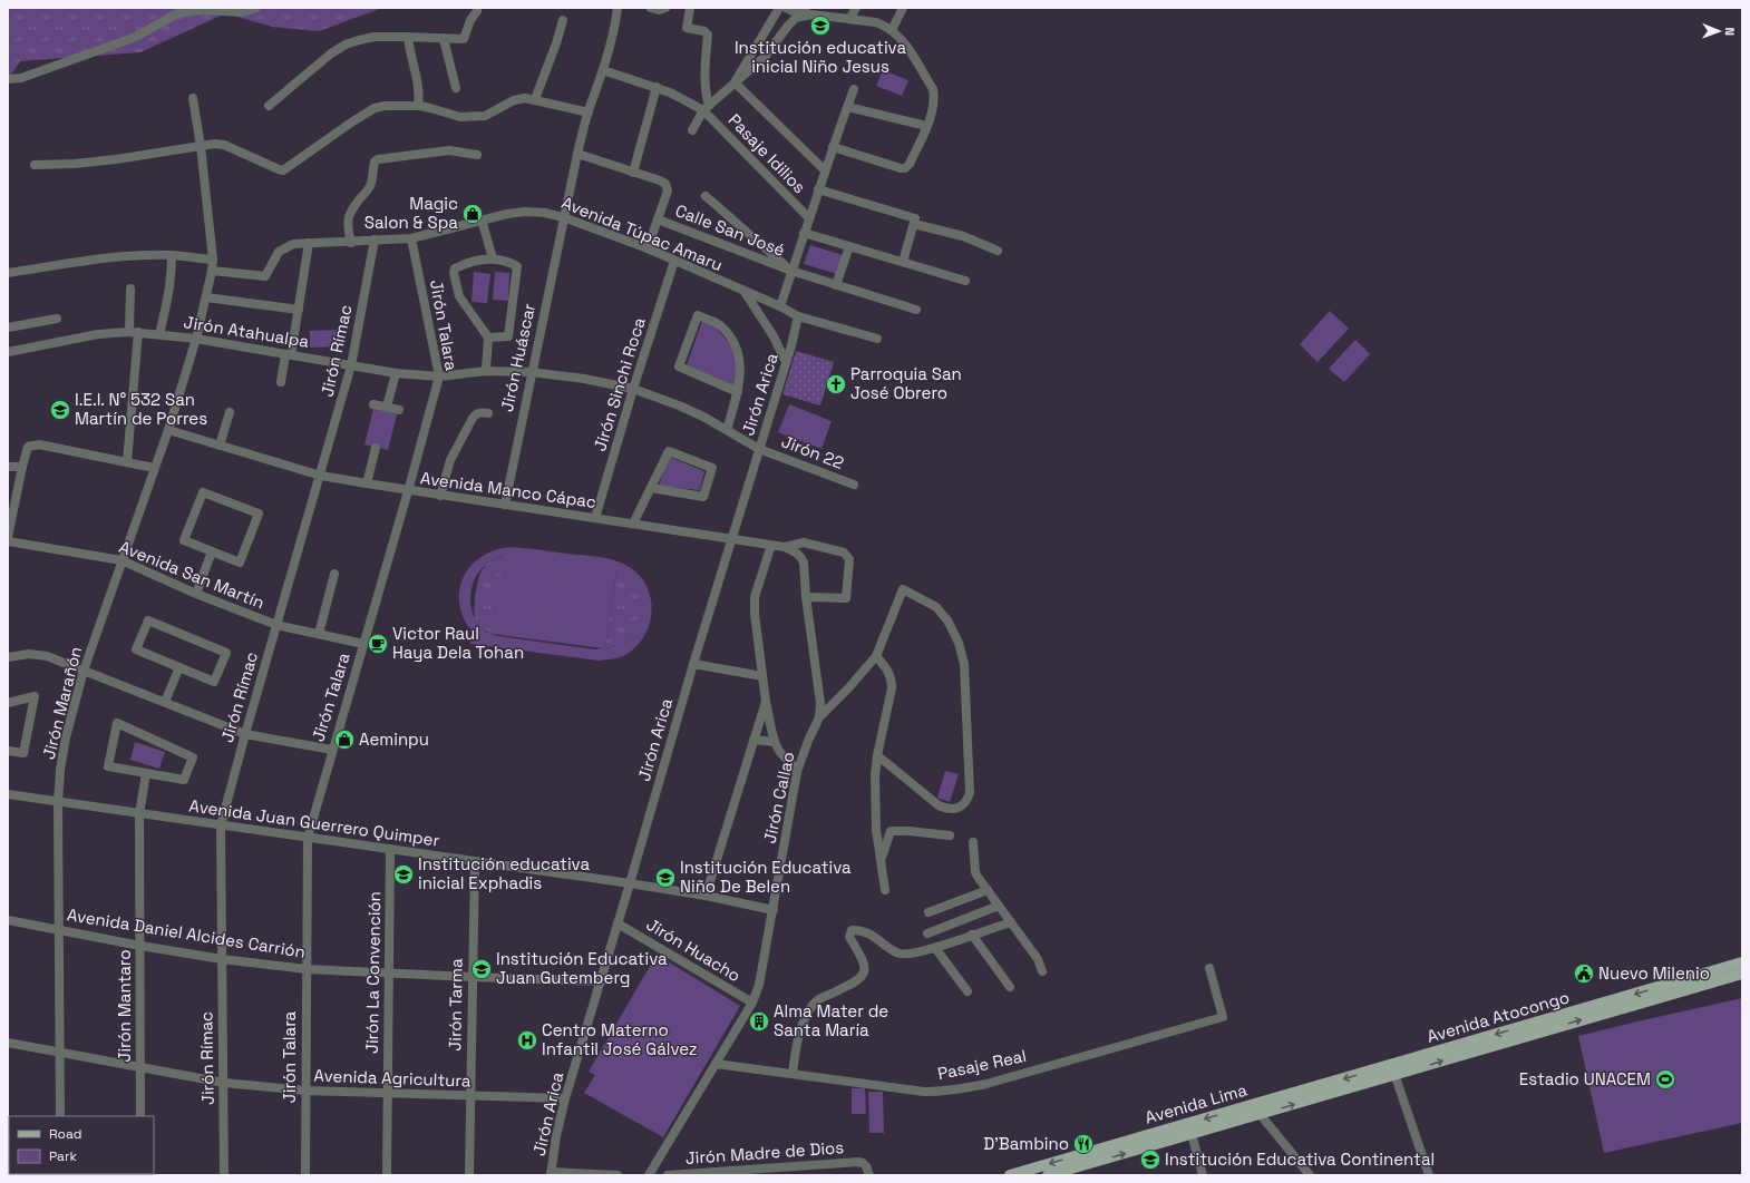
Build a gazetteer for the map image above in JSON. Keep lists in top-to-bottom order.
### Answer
{
  "streets": {
    "main road": ["Avenida Atocongo", "Avenida Lima"],
    "street": [
      "Pasaje Idilios",
      "Calle San José",
      "Avenida Túpac Amaru",
      "Jirón Talara",
      "Jirón Atahualpa",
      "Jirón Rímac",
      "Jirón Huáscar",
      "Jirón Sinchi Roca",
      "Jirón Arica",
      "Jirón 22",
      "Avenida Manco Cápac",
      "Avenida San Martín",
      "Jirón Marañón",
      "Jirón Callao",
      "Avenida Juan Guerrero Quimper",
      "Avenida Daniel Alcides Carrión",
      "Jirón Huacho",
      "Jirón La Convención",
      "Jirón Tarma",
      "Jirón Mantaro",
      "Pasaje Real",
      "Avenida Agricultura",
      "Jirón Madre de Dios"
    ]
  },
  "crossings": [
    ["Pasaje Idilios", "Jirón Huáscar"],
    ["Avenida Túpac Amaru", "Jirón Talara"],
    ["Avenida Túpac Amaru", "Jirón Rímac"],
    ["Avenida Túpac Amaru", "Jirón Huáscar"],
    ["Avenida Túpac Amaru", "Jirón Sinchi Roca"],
    ["Avenida Túpac Amaru", "Jirón Arica"],
    ["Avenida Túpac Amaru", "Jirón Marañón"],
    ["Jirón Talara", "Jirón Atahualpa"],
    ["Jirón Talara", "Avenida Manco Cápac"],
    ["Jirón Talara", "Avenida San Martín"],
    ["Jirón Talara", "Avenida Juan Guerrero Quimper"],
    ["Jirón Talara", "Avenida Daniel Alcides Carrión"],
    ["Jirón Talara", "Avenida Agricultura"],
    ["Jirón Atahualpa", "Jirón Rímac"],
    ["Jirón Atahualpa", "Jirón Huáscar"],
    ["Jirón Atahualpa", "Jirón Sinchi Roca"],
    ["Jirón Atahualpa", "Jirón Arica"],
    ["Jirón Atahualpa", "Jirón 22"],
    ["Jirón Atahualpa", "Jirón Marañón"],
    ["Jirón Rímac", "Avenida Manco Cápac"],
    ["Jirón Rímac", "Avenida San Martín"],
    ["Jirón Rímac", "Avenida Juan Guerrero Quimper"],
    ["Jirón Rímac", "Avenida Daniel Alcides Carrión"],
    ["Jirón Rímac", "Avenida Agricultura"],
    ["Jirón Huáscar", "Avenida Manco Cápac"],
    ["Jirón Sinchi Roca", "Avenida Manco Cápac"],
    ["Jirón Arica", "Jirón 22"],
    ["Jirón Arica", "Avenida Manco Cápac"],
    ["Jirón Arica", "Avenida Juan Guerrero Quimper"],
    ["Jirón Arica", "Avenida Daniel Alcides Carrión"],
    ["Jirón Arica", "Jirón Huacho"],
    ["Jirón Arica", "Avenida Agricultura"],
    ["Avenida Manco Cápac", "Jirón Marañón"],
    ["Avenida San Martín", "Jirón Marañón"],
    ["Jirón Marañón", "Avenida Juan Guerrero Quimper"],
    ["Jirón Marañón", "Avenida Daniel Alcides Carrión"],
    ["Jirón Marañón", "Avenida Agricultura"],
    ["Jirón Callao", "Avenida Juan Guerrero Quimper"],
    ["Jirón Callao", "Jirón Huacho"],
    ["Jirón Callao", "Pasaje Real"],
    ["Avenida Juan Guerrero Quimper", "Jirón La Convención"],
    ["Avenida Juan Guerrero Quimper", "Jirón Tarma"],
    ["Avenida Juan Guerrero Quimper", "Jirón Mantaro"],
    ["Avenida Daniel Alcides Carrión", "Jirón La Convención"],
    ["Avenida Daniel Alcides Carrión", "Jirón Tarma"],
    ["Avenida Daniel Alcides Carrión", "Jirón Mantaro"],
    ["Jirón La Convención", "Avenida Agricultura"],
    ["Jirón Tarma", "Avenida Agricultura"],
    ["Jirón Mantaro", "Avenida Agricultura"],
    ["Avenida Atocongo", "Avenida Lima"]
  ],
  "places": {
    "school or university": [
      "Institución educativa inicial Niño Jesus",
      "I.E.I. N° 532 San Martín de Porres",
      "Institución educativa inicial Exphadis",
      "Institución Educativa Niño De Belen",
      "Institución Educativa Juan Gutemberg",
      "Institución Educativa Continental"
    ],
    "shop": ["Magic Salon & Spa", "Aeminpu"],
    "church": ["Parroquia San José Obrero"],
    "cafe": ["Victor Raul Haya Dela Tohan"],
    "public building": ["Nuevo Milenio"],
    "building": ["Alma Mater de Santa María"],
    "hospital": ["Centro Materno Infantil José Gálvez"],
    "sports": ["Estadio UNACEM"],
    "restaurant": ["D'Bambino"]
  },
  "legend": ["Road", "Park"],
  "north": "right"
}
